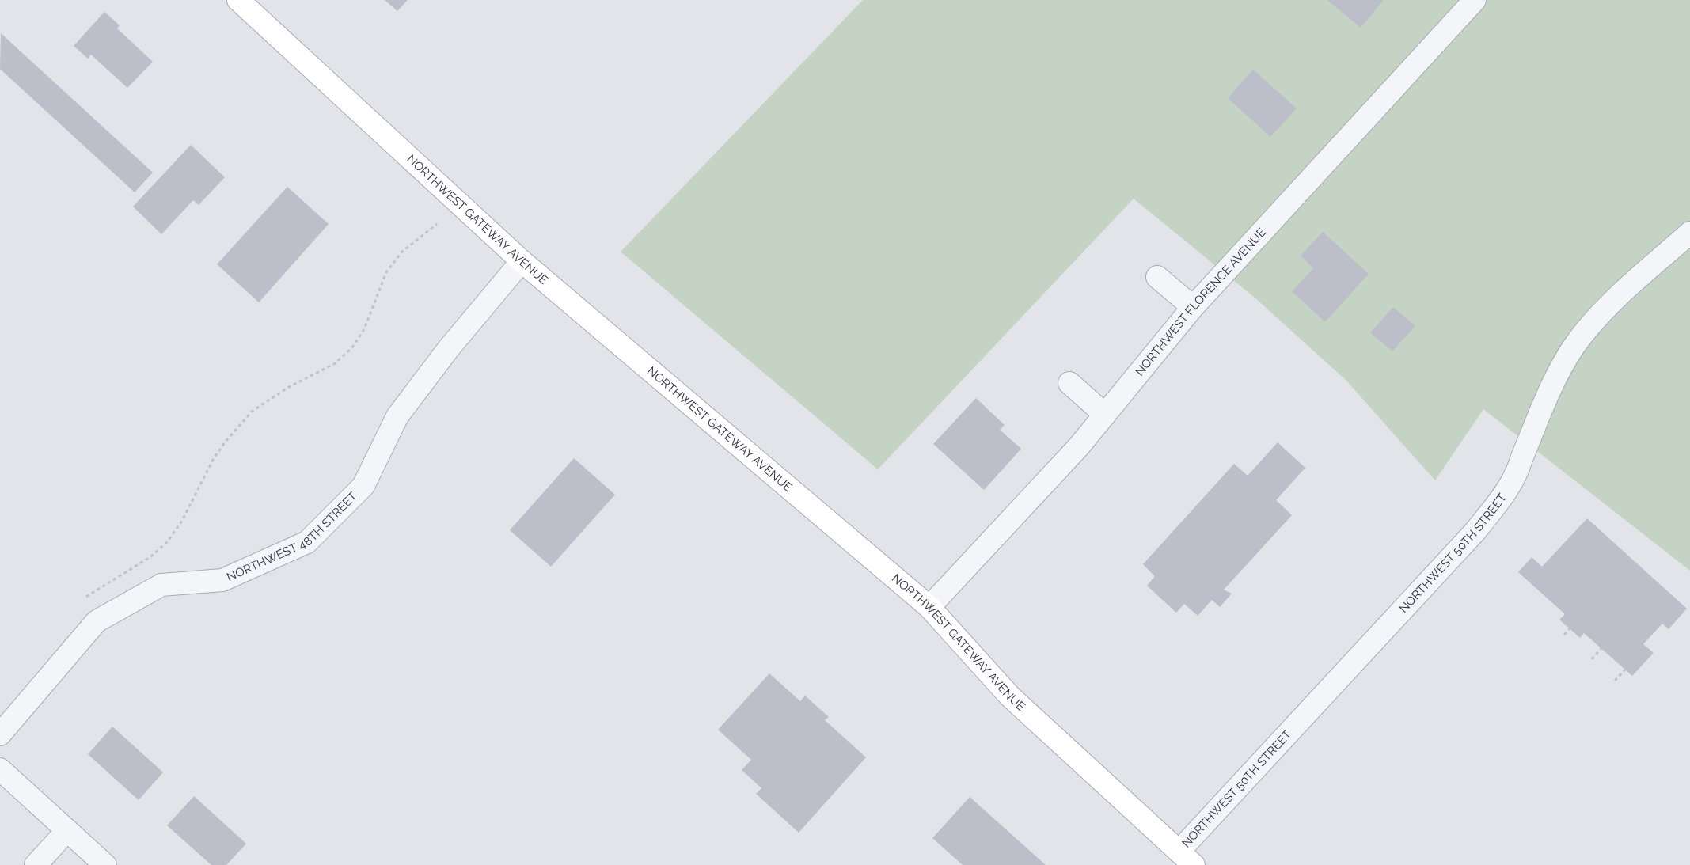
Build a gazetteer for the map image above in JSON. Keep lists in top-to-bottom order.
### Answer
{
  "streets": {
    "main road": ["NORTHWEST GATEWAY AVENUE"],
    "street": ["NORTHWEST FLORENCE AVENUE", "NORTHWEST 48TH STREET", "NORTHWEST 50TH STREET"]
  },
  "crossings": [
    ["NORTHWEST GATEWAY AVENUE", "NORTHWEST FLORENCE AVENUE"],
    ["NORTHWEST GATEWAY AVENUE", "NORTHWEST 48TH STREET"],
    ["NORTHWEST GATEWAY AVENUE", "NORTHWEST 50TH STREET"]
  ]
}
